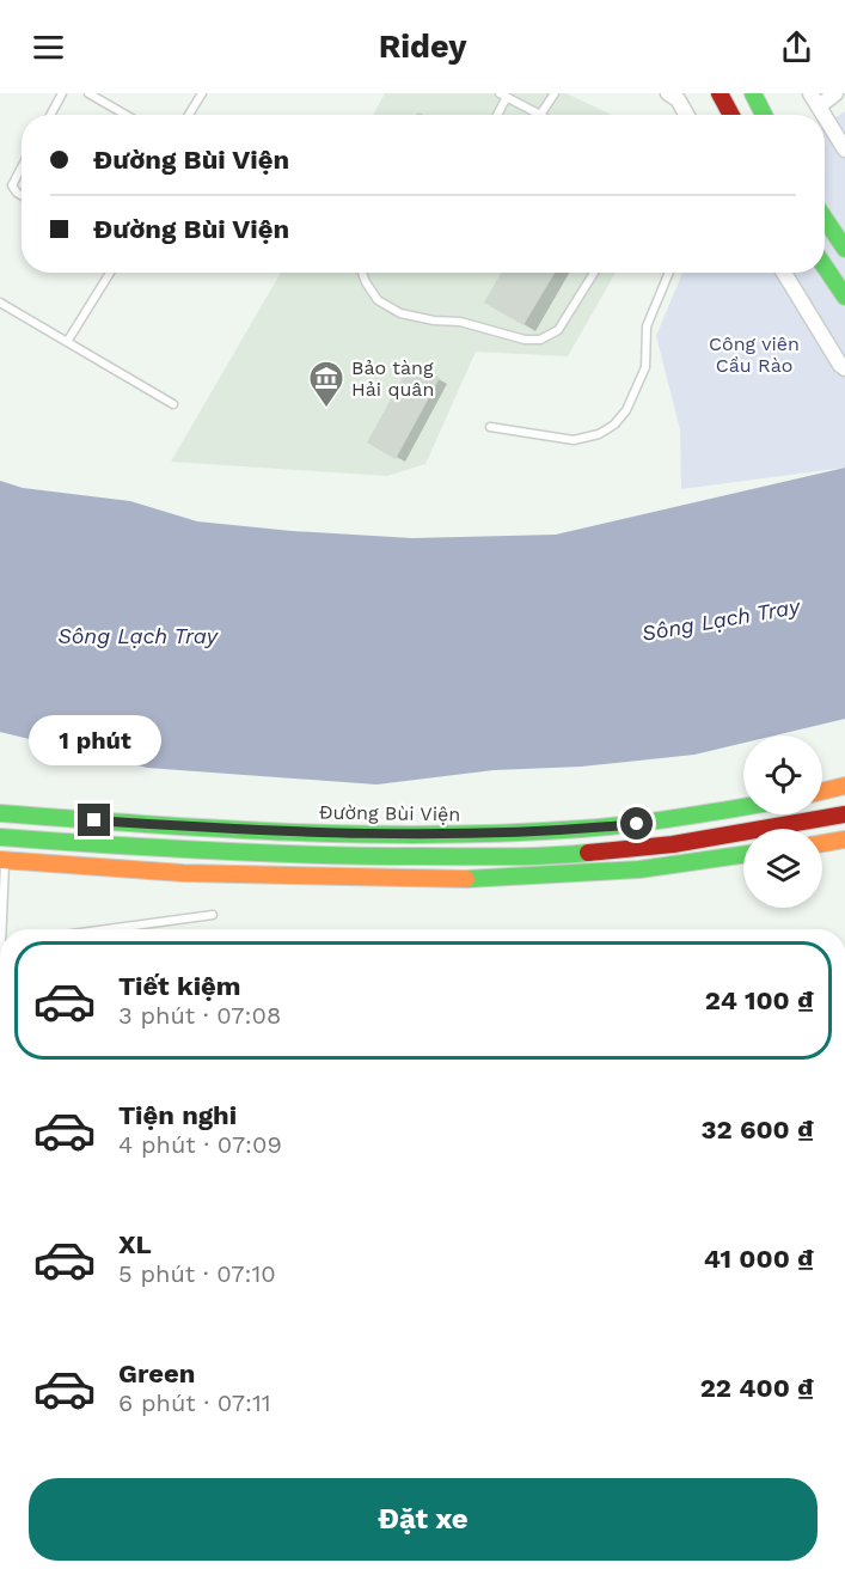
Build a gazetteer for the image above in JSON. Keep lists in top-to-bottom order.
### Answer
{
  "streets": {
    "main road": ["Đường Bùi Viện"]
  },
  "water": ["Sông Lạch Tray"],
  "parks": ["Công viên Cầu Rào"],
  "places": {
    "museum": ["Bảo tàng Hải quân"]
  },
  "page": {
    "header": "Ridey",
    "banner": ["Đường Bùi Viện", "Đường Bùi Viện"],
    "bubble": "1 phút",
    "list": [
      {
        "name": "Tiết kiệm",
        "note": "3 phút · 07:08",
        "value": "24 100 ₫"
      },
      {
        "name": "Tiện nghi",
        "note": "4 phút · 07:09",
        "value": "32 600 ₫"
      },
      {
        "name": "XL",
        "note": "5 phút · 07:10",
        "value": "41 000 ₫"
      },
      {
        "name": "Green",
        "note": "6 phút · 07:11",
        "value": "22 400 ₫"
      }
    ],
    "buttons": "Đặt xe"
  }
}
